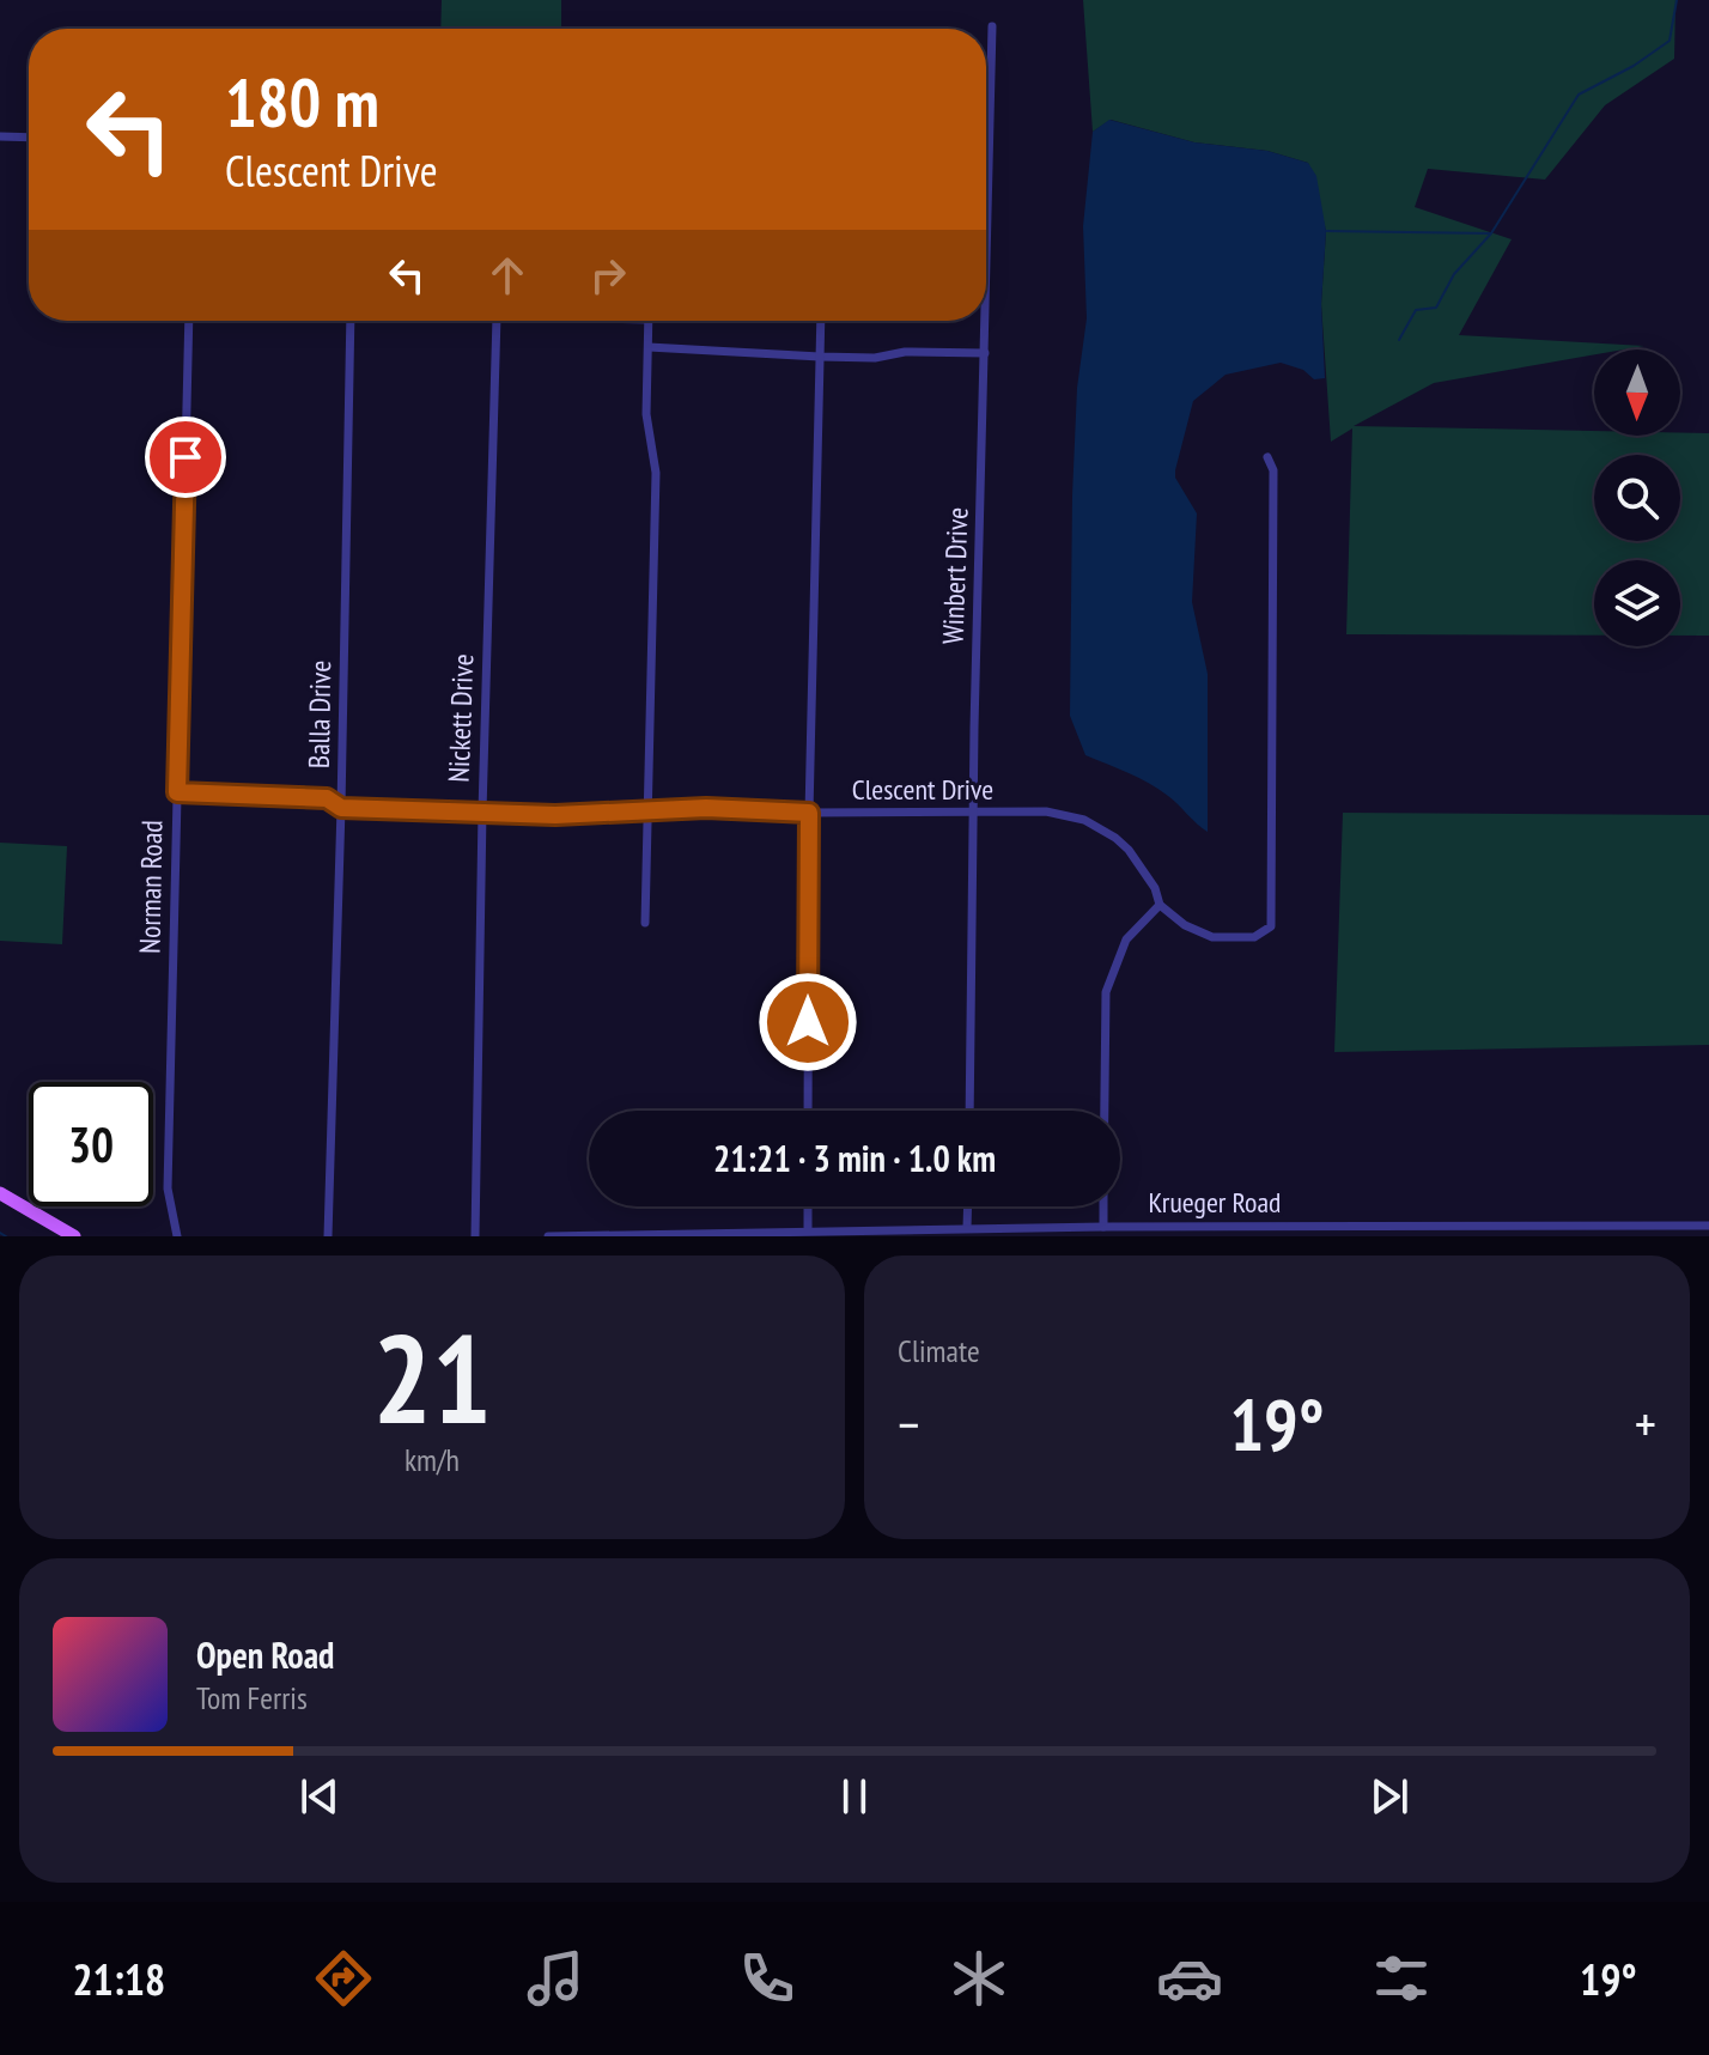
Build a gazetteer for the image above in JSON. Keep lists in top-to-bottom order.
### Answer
{
  "streets": {
    "street": [
      "Winbert Drive",
      "Balla Drive",
      "Nickett Drive",
      "Clescent Drive",
      "Norman Road",
      "Krueger Road"
    ]
  },
  "crossings": [
    ["Winbert Drive", "Clescent Drive"],
    ["Balla Drive", "Clescent Drive"],
    ["Nickett Drive", "Clescent Drive"],
    ["Clescent Drive", "Norman Road"]
  ],
  "north": "bottom",
  "page": {
    "turn": ["180 m", "Clescent Drive"],
    "limit": "30",
    "trip": "21:21 · 3 min · 1.0 km",
    "tile": [
      ["21", "km/h"],
      "Climate"
    ],
    "heat": ["−", "19°", "+"],
    "song": ["Open Road", "Tom Ferris"],
    "tabs": ["21:18", "19°"]
  }
}
